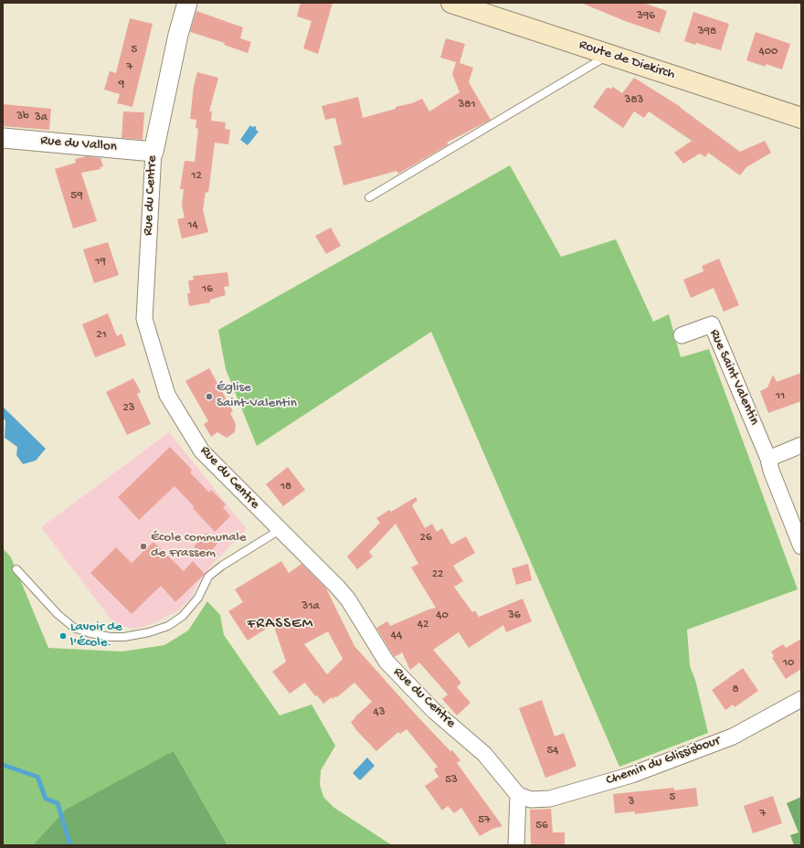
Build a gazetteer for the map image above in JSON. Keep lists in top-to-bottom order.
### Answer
{
  "streets": {
    "main road": ["Route de Diekirch"],
    "street": [
      "Rue du Vallon",
      "Rue du Centre",
      "Rue Saint Valentin",
      "Chemin du Glissisbour"
    ]
  },
  "crossings": [
    ["Rue du Vallon", "Rue du Centre"],
    ["Rue du Centre", "Chemin du Glissisbour"]
  ],
  "districts": ["FRASSEM"],
  "places": ["Église Saint-Valentin", "École communale de Frassem", "Lavoir de l'École."],
  "house_numbers": [
    "396",
    "398",
    "5",
    "400",
    "7",
    "9",
    "383",
    "381",
    "3b",
    "3a",
    "12",
    "59",
    "14",
    "19",
    "16",
    "21",
    "11",
    "23",
    "18",
    "26",
    "22",
    "31a",
    "40",
    "36",
    "42",
    "44",
    "10",
    "8",
    "43",
    "54",
    "53",
    "5",
    "3",
    "7",
    "57",
    "56"
  ]
}
